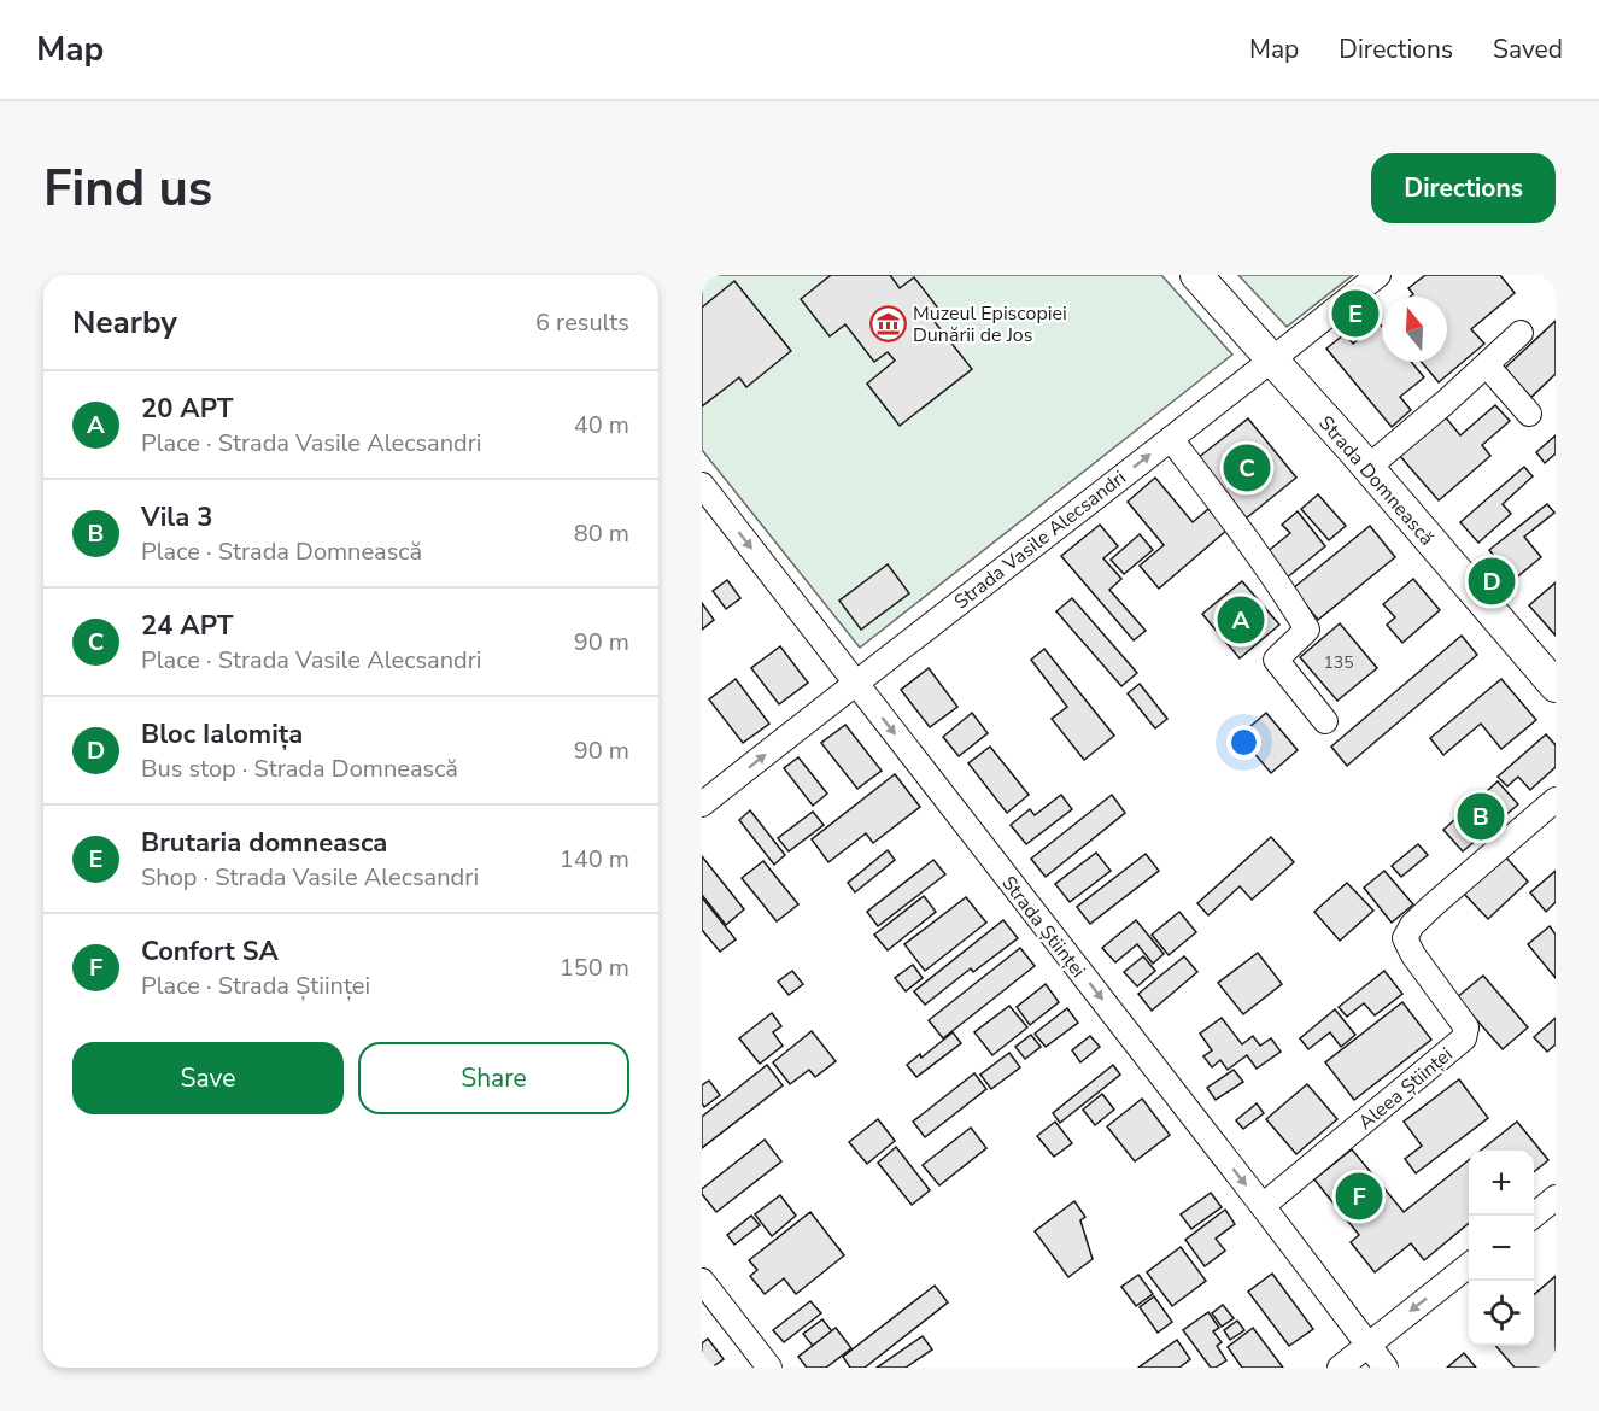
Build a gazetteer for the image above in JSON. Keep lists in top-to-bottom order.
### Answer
{
  "streets": {
    "main road": ["Strada Domnească"],
    "street": ["Strada Vasile Alecsandri", "Strada Științei", "Aleea Științei"]
  },
  "crossings": [
    ["Strada Domnească", "Strada Vasile Alecsandri"],
    ["Strada Vasile Alecsandri", "Strada Științei"],
    ["Strada Științei", "Aleea Științei"]
  ],
  "one_way": ["Strada Vasile Alecsandri", "Strada Științei"],
  "places": {
    "museum": ["Muzeul Episcopiei Dunării de Jos"]
  },
  "house_numbers": ["135"],
  "north": "top",
  "page": {
    "header": "Map",
    "nav": ["Map", "Directions", "Saved"],
    "buttons": [
      "Directions",
      ["Save", "Share"]
    ],
    "title": "Find us",
    "heading": ["Nearby", "6 results"],
    "pins": [
      "E",
      "C",
      "D",
      "A",
      "B",
      "F"
    ],
    "list": [
      {
        "mark": "A",
        "name": "20 APT",
        "note": "Place · Strada Vasile Alecsandri",
        "value": "40 m"
      },
      {
        "mark": "B",
        "name": "Vila 3",
        "note": "Place · Strada Domnească",
        "value": "80 m"
      },
      {
        "mark": "C",
        "name": "24 APT",
        "note": "Place · Strada Vasile Alecsandri",
        "value": "90 m"
      },
      {
        "mark": "D",
        "name": "Bloc Ialomița",
        "note": "Bus stop · Strada Domnească",
        "value": "90 m"
      },
      {
        "mark": "E",
        "name": "Brutaria domneasca",
        "note": "Shop · Strada Vasile Alecsandri",
        "value": "140 m"
      },
      {
        "mark": "F",
        "name": "Confort SA",
        "note": "Place · Strada Științei",
        "value": "150 m"
      }
    ],
    "map_buttons": ["+", "−"]
  }
}
